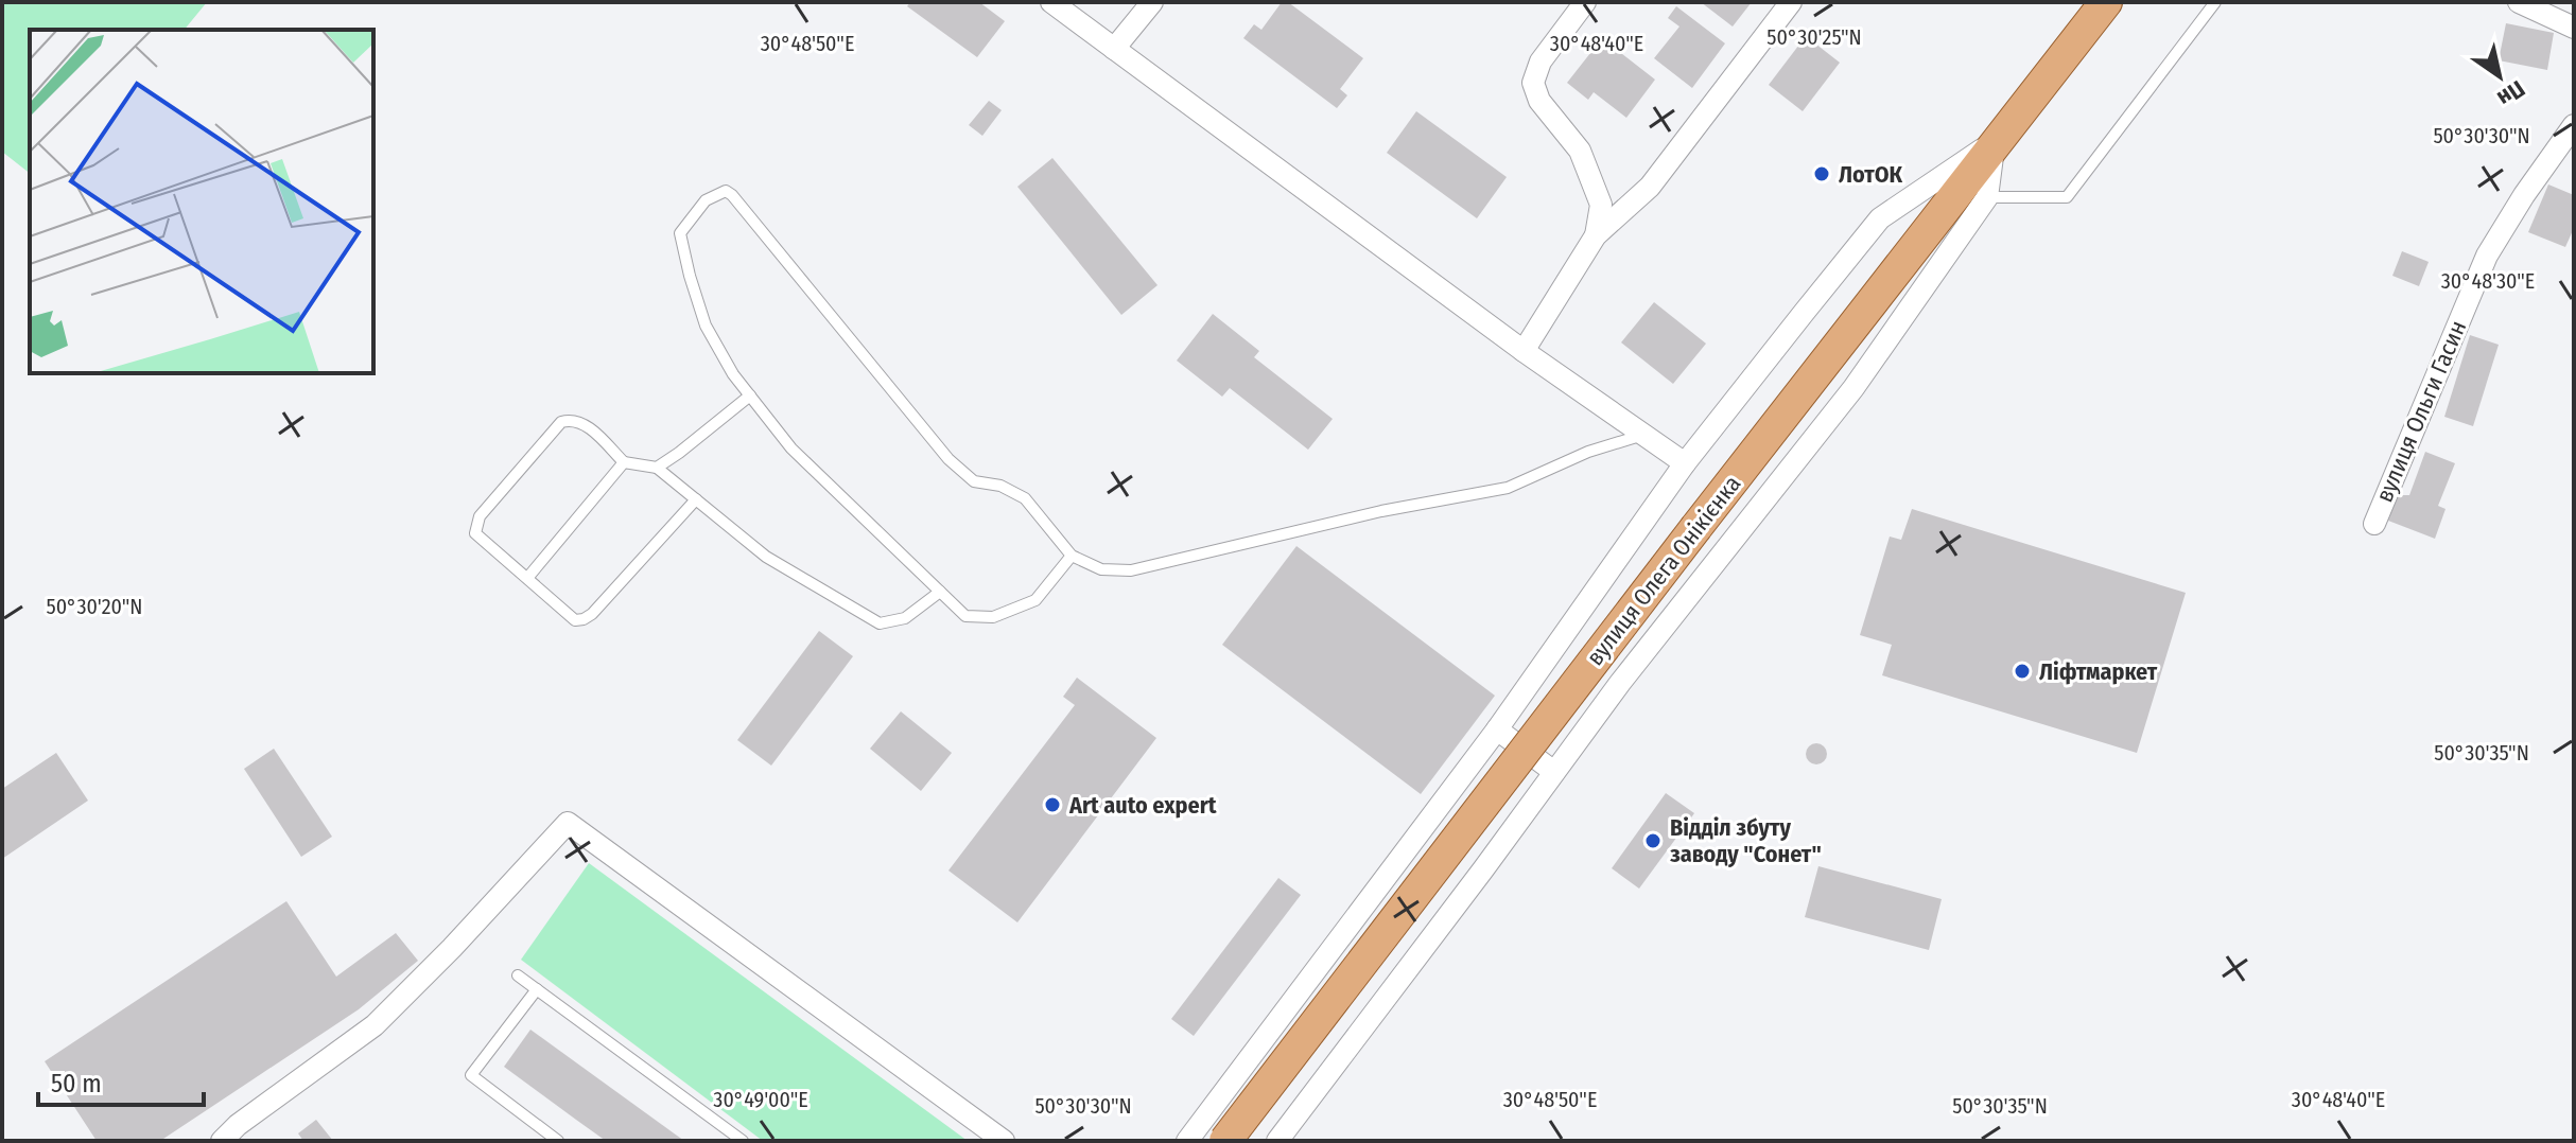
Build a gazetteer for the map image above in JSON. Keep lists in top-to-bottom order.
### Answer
{
  "streets": {
    "main road": ["вулиця Олега Онікієнка"],
    "street": ["вулиця Ольги Гасин"]
  },
  "places": [
    "ЛотОК",
    "Ліфтмаркет",
    "Art auto expert",
    "Відділ збуту заводу \"Сонет\""
  ],
  "scale_bar": "50 m",
  "north": "bottom right",
  "coordinates": [
    "50°30'25\"N",
    "30°48'50\"E",
    "30°48'40\"E",
    "50°30'30\"N",
    "30°48'30\"E",
    "50°30'20\"N",
    "50°30'35\"N",
    "30°49'00\"E"
  ]
}
